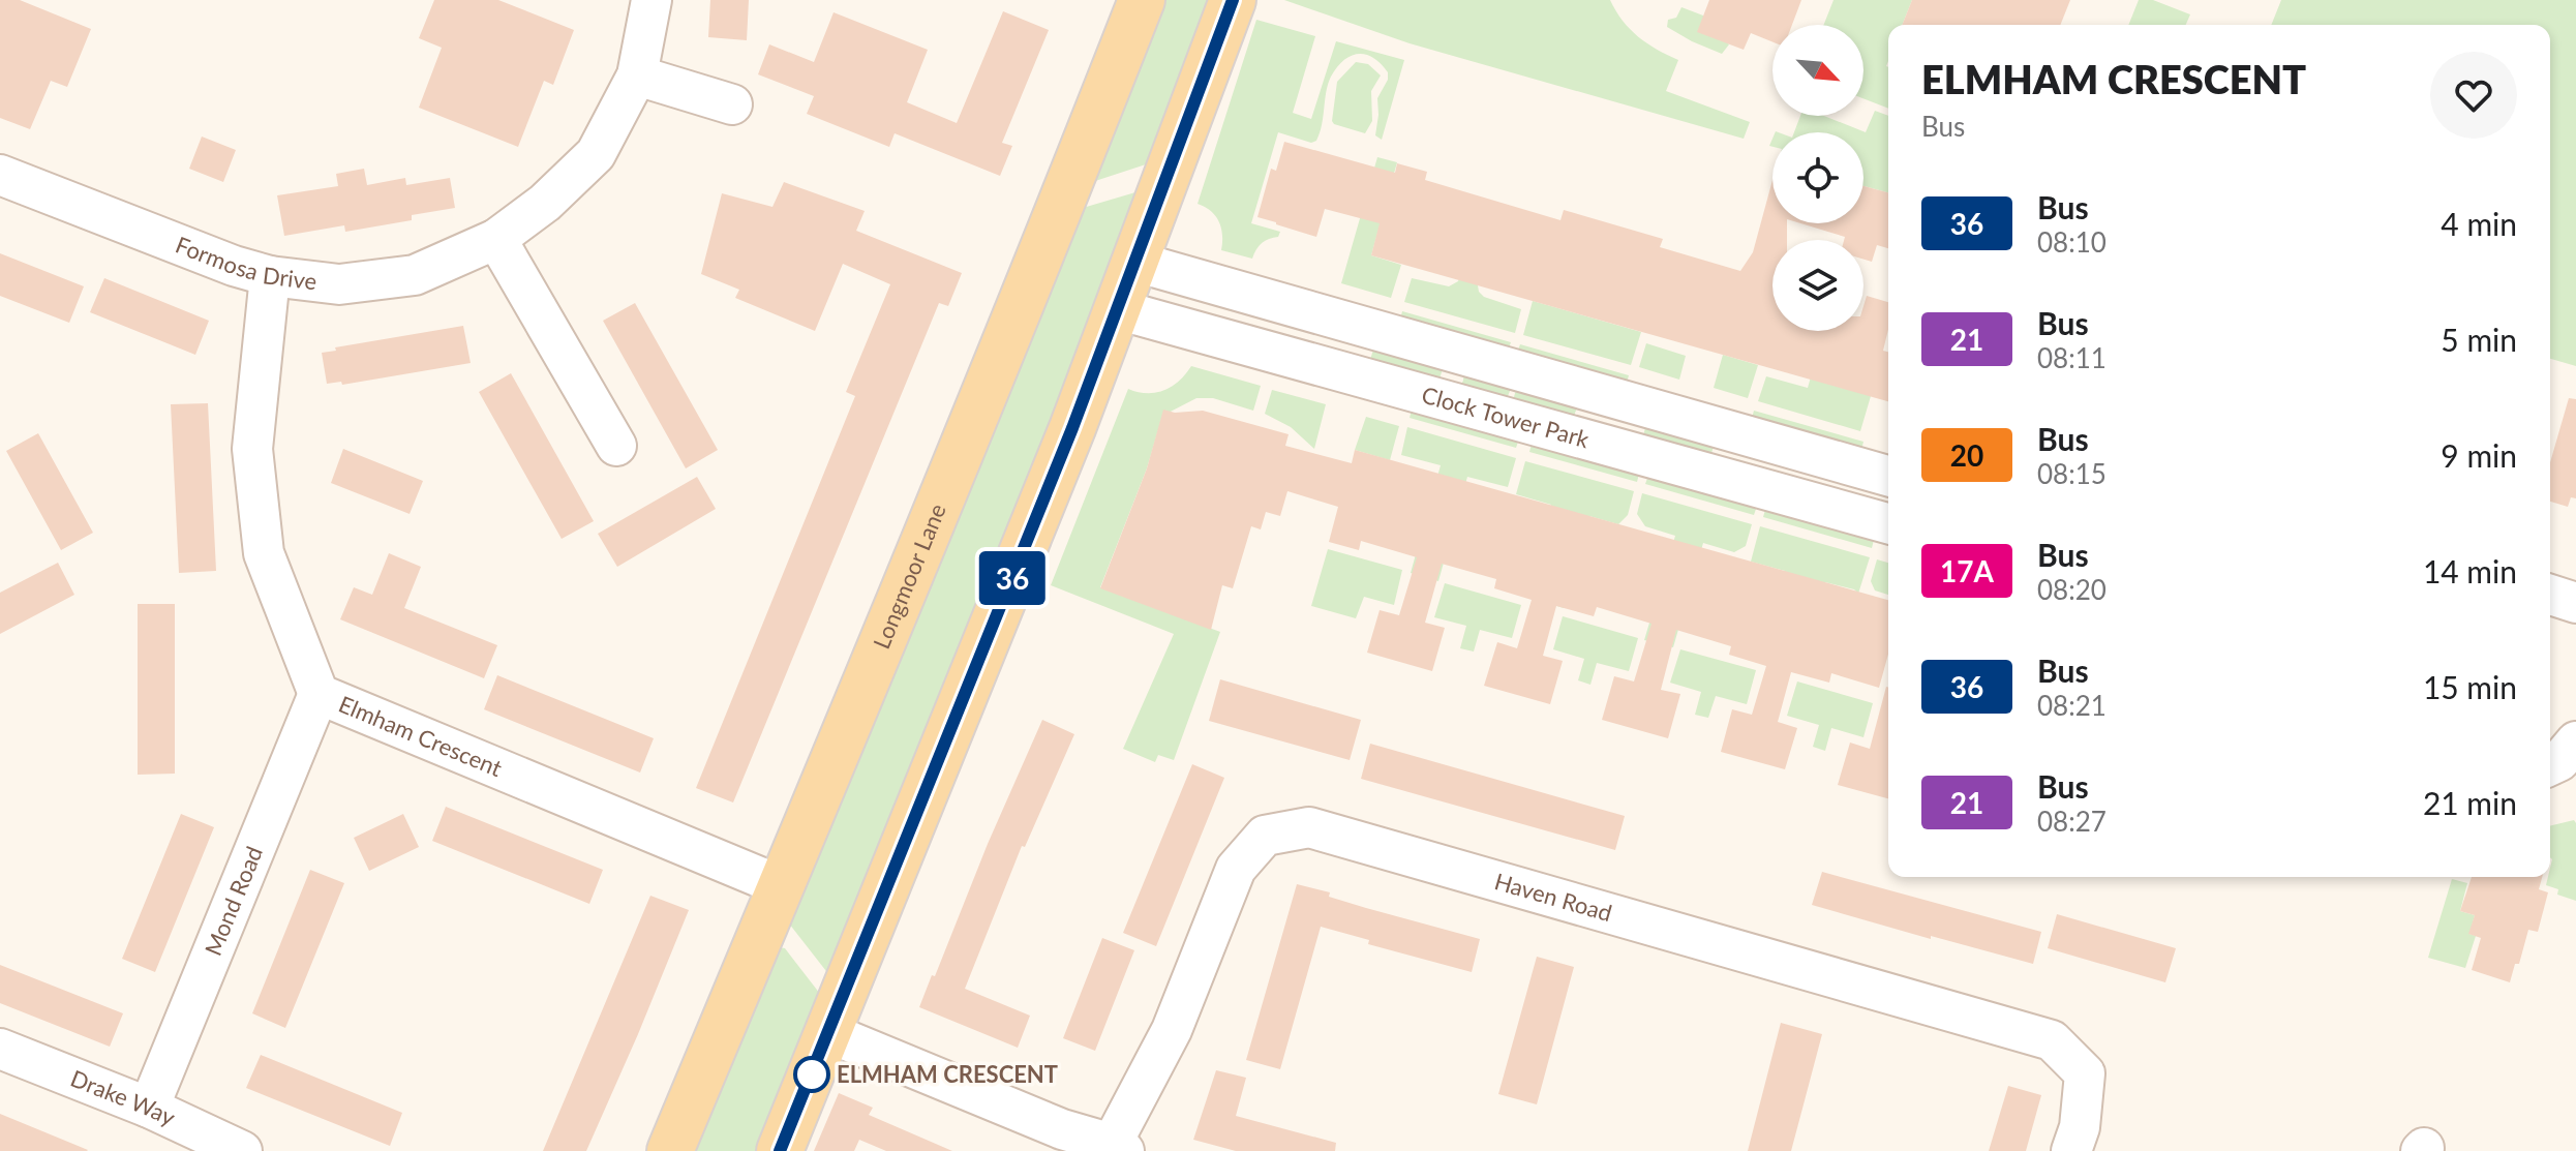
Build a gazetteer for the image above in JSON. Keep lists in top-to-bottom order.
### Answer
{
  "streets": {
    "main road": ["Longmoor Lane"],
    "street": [
      "Formosa Drive",
      "Clock Tower Park",
      "Elmham Crescent",
      "Haven Road",
      "Mond Road",
      "Drake Way"
    ]
  },
  "crossings": [
    ["Formosa Drive", "Elmham Crescent"],
    ["Longmoor Lane", "Elmham Crescent"],
    ["Elmham Crescent", "Mond Road"],
    ["Mond Road", "Drake Way"]
  ],
  "places": ["ELMHAM CRESCENT"],
  "lines": ["bus line 36"],
  "north": "bottom right",
  "page": {
    "on_map": "36",
    "heading": ["ELMHAM CRESCENT", "Bus"],
    "list": [
      {
        "mark": "36",
        "name": "Bus",
        "note": "08:10",
        "value": "4 min"
      },
      {
        "mark": "21",
        "name": "Bus",
        "note": "08:11",
        "value": "5 min"
      },
      {
        "mark": "20",
        "name": "Bus",
        "note": "08:15",
        "value": "9 min"
      },
      {
        "mark": "17A",
        "name": "Bus",
        "note": "08:20",
        "value": "14 min"
      },
      {
        "mark": "36",
        "name": "Bus",
        "note": "08:21",
        "value": "15 min"
      },
      {
        "mark": "21",
        "name": "Bus",
        "note": "08:27",
        "value": "21 min"
      }
    ]
  }
}
